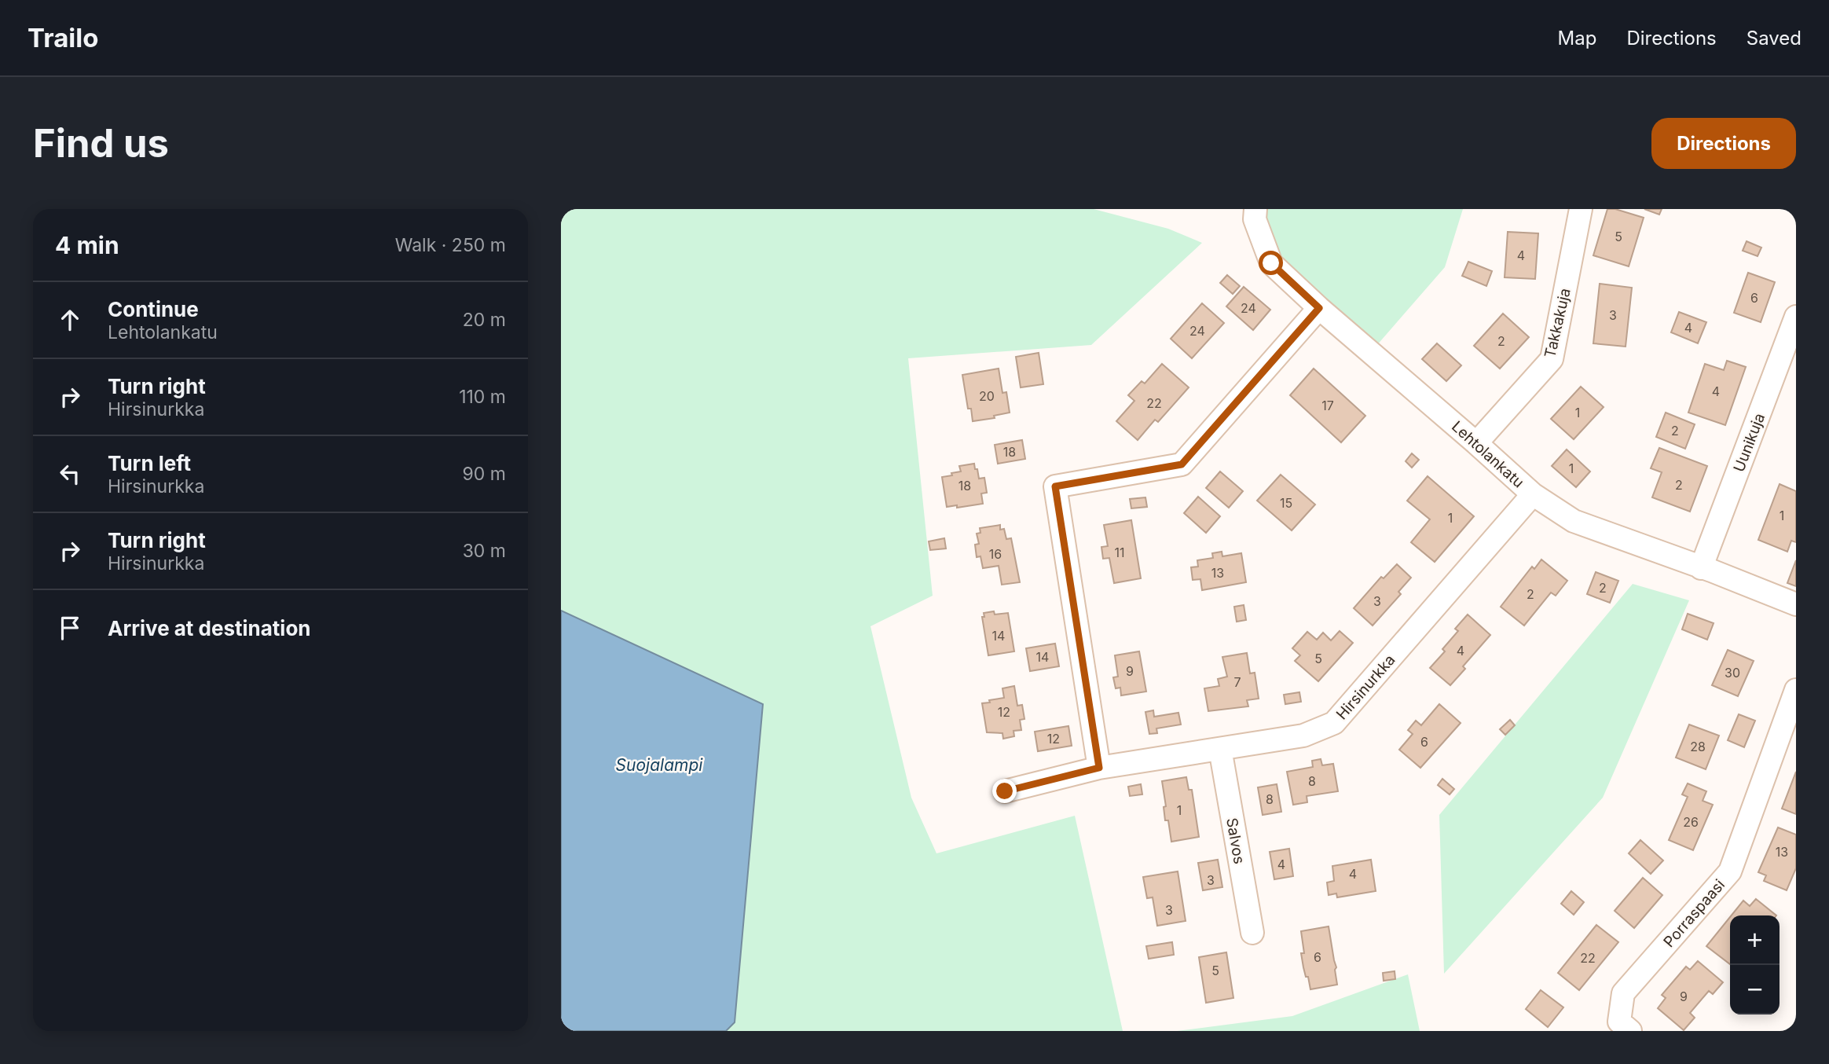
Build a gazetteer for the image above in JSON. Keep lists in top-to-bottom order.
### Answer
{
  "streets": {
    "street": [
      "Takkakuja",
      "Uunikuja",
      "Lehtolankatu",
      "Hirsinurkka",
      "Salvos",
      "Porraspaasi"
    ]
  },
  "crossings": [
    ["Takkakuja", "Lehtolankatu"],
    ["Uunikuja", "Lehtolankatu"],
    ["Lehtolankatu", "Hirsinurkka"],
    ["Hirsinurkka", "Salvos"]
  ],
  "water": ["Suojalampi"],
  "house_numbers": [
    "5",
    "4",
    "6",
    "24",
    "3",
    "4",
    "24",
    "2",
    "4",
    "20",
    "22",
    "17",
    "1",
    "2",
    "18",
    "1",
    "2",
    "18",
    "15",
    "1",
    "1",
    "11",
    "16",
    "13",
    "2",
    "2",
    "3",
    "14",
    "4",
    "14",
    "5",
    "9",
    "30",
    "7",
    "12",
    "12",
    "6",
    "28",
    "8",
    "8",
    "1",
    "26",
    "13",
    "4",
    "4",
    "3",
    "3",
    "6",
    "22",
    "5",
    "9"
  ],
  "page": {
    "header": "Trailo",
    "nav": ["Map", "Directions", "Saved"],
    "buttons": "Directions",
    "title": "Find us",
    "heading": ["4 min", "Walk · 250 m"],
    "list": [
      ["Continue", "Lehtolankatu", "20 m"],
      ["Turn right", "Hirsinurkka", "110 m"],
      ["Turn left", "Hirsinurkka", "90 m"],
      ["Turn right", "Hirsinurkka", "30 m"],
      "Arrive at destination"
    ],
    "map_buttons": ["+", "−"]
  }
}
